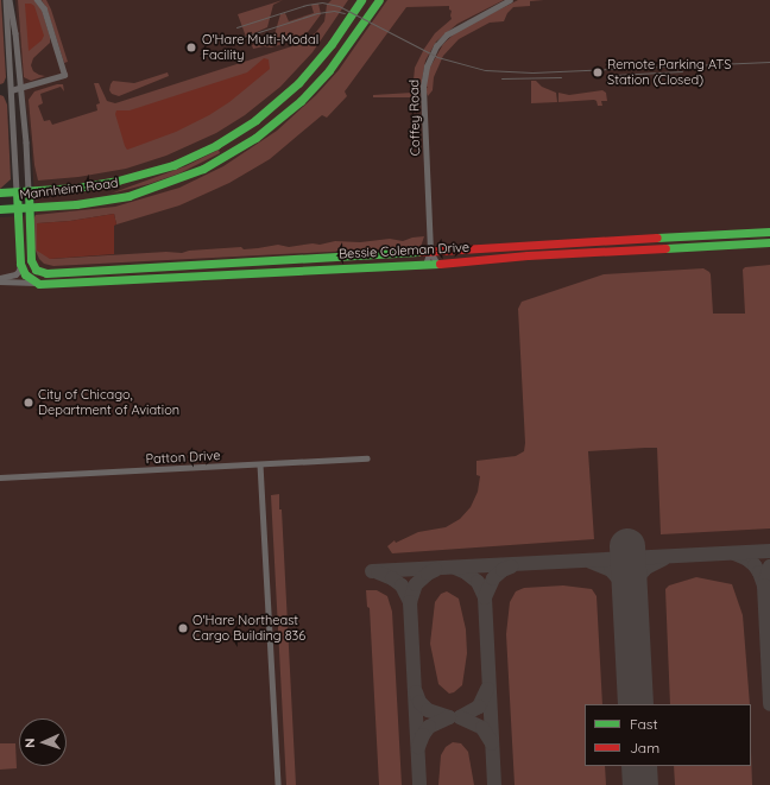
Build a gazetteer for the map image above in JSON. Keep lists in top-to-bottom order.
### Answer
{
  "streets": {
    "street": [
      "Coffey Road",
      "Mannheim Road",
      "Bessie Coleman Drive",
      "Patton Drive"
    ]
  },
  "crossings": [
    ["Coffey Road", "Bessie Coleman Drive"],
    ["Mannheim Road", "Bessie Coleman Drive"]
  ],
  "places": [
    "O'Hare Multi-Modal Facility",
    "Remote Parking ATS Station (Closed)",
    "City of Chicago, Department of Aviation",
    "O'Hare Northeast Cargo Building 836"
  ],
  "legend": ["Fast", "Jam"],
  "north": "left"
}
